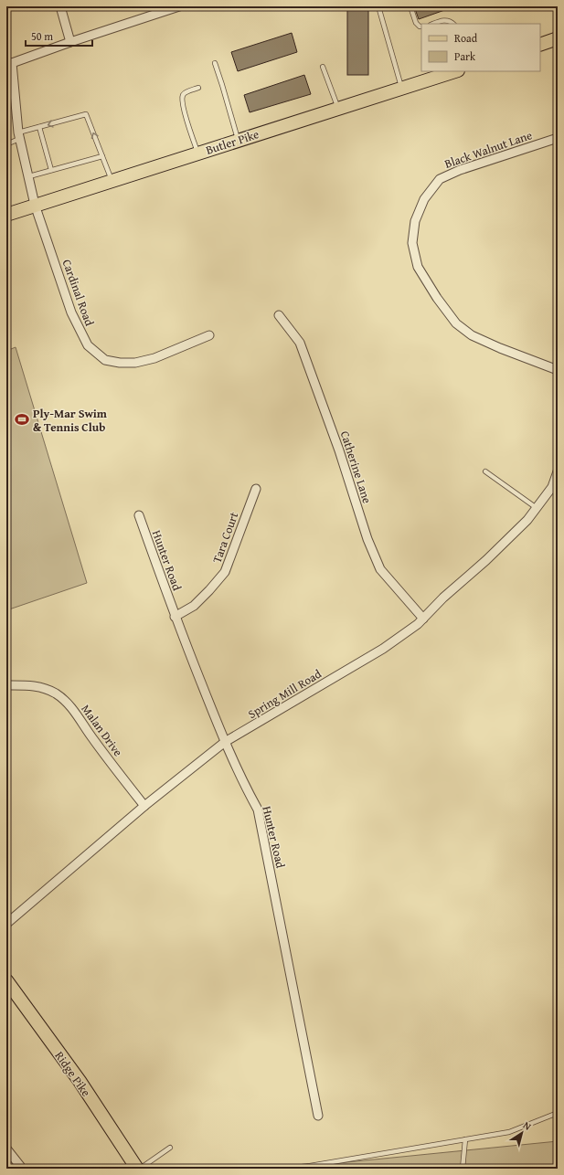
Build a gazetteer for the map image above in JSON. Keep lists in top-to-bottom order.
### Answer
{
  "streets": {
    "main road": ["Butler Pike", "Ridge Pike"],
    "street": [
      "Black Walnut Lane",
      "Cardinal Road",
      "Catherine Lane",
      "Tara Court",
      "Hunter Road",
      "Spring Mill Road",
      "Malan Drive"
    ]
  },
  "crossings": [
    ["Butler Pike", "Cardinal Road"],
    ["Catherine Lane", "Spring Mill Road"],
    ["Tara Court", "Hunter Road"],
    ["Hunter Road", "Spring Mill Road"],
    ["Spring Mill Road", "Malan Drive"]
  ],
  "places": {
    "sports": ["Ply-Mar Swim & Tennis Club"]
  },
  "legend": ["Road", "Park"],
  "scale_bar": "50 m",
  "north": "top right"
}
